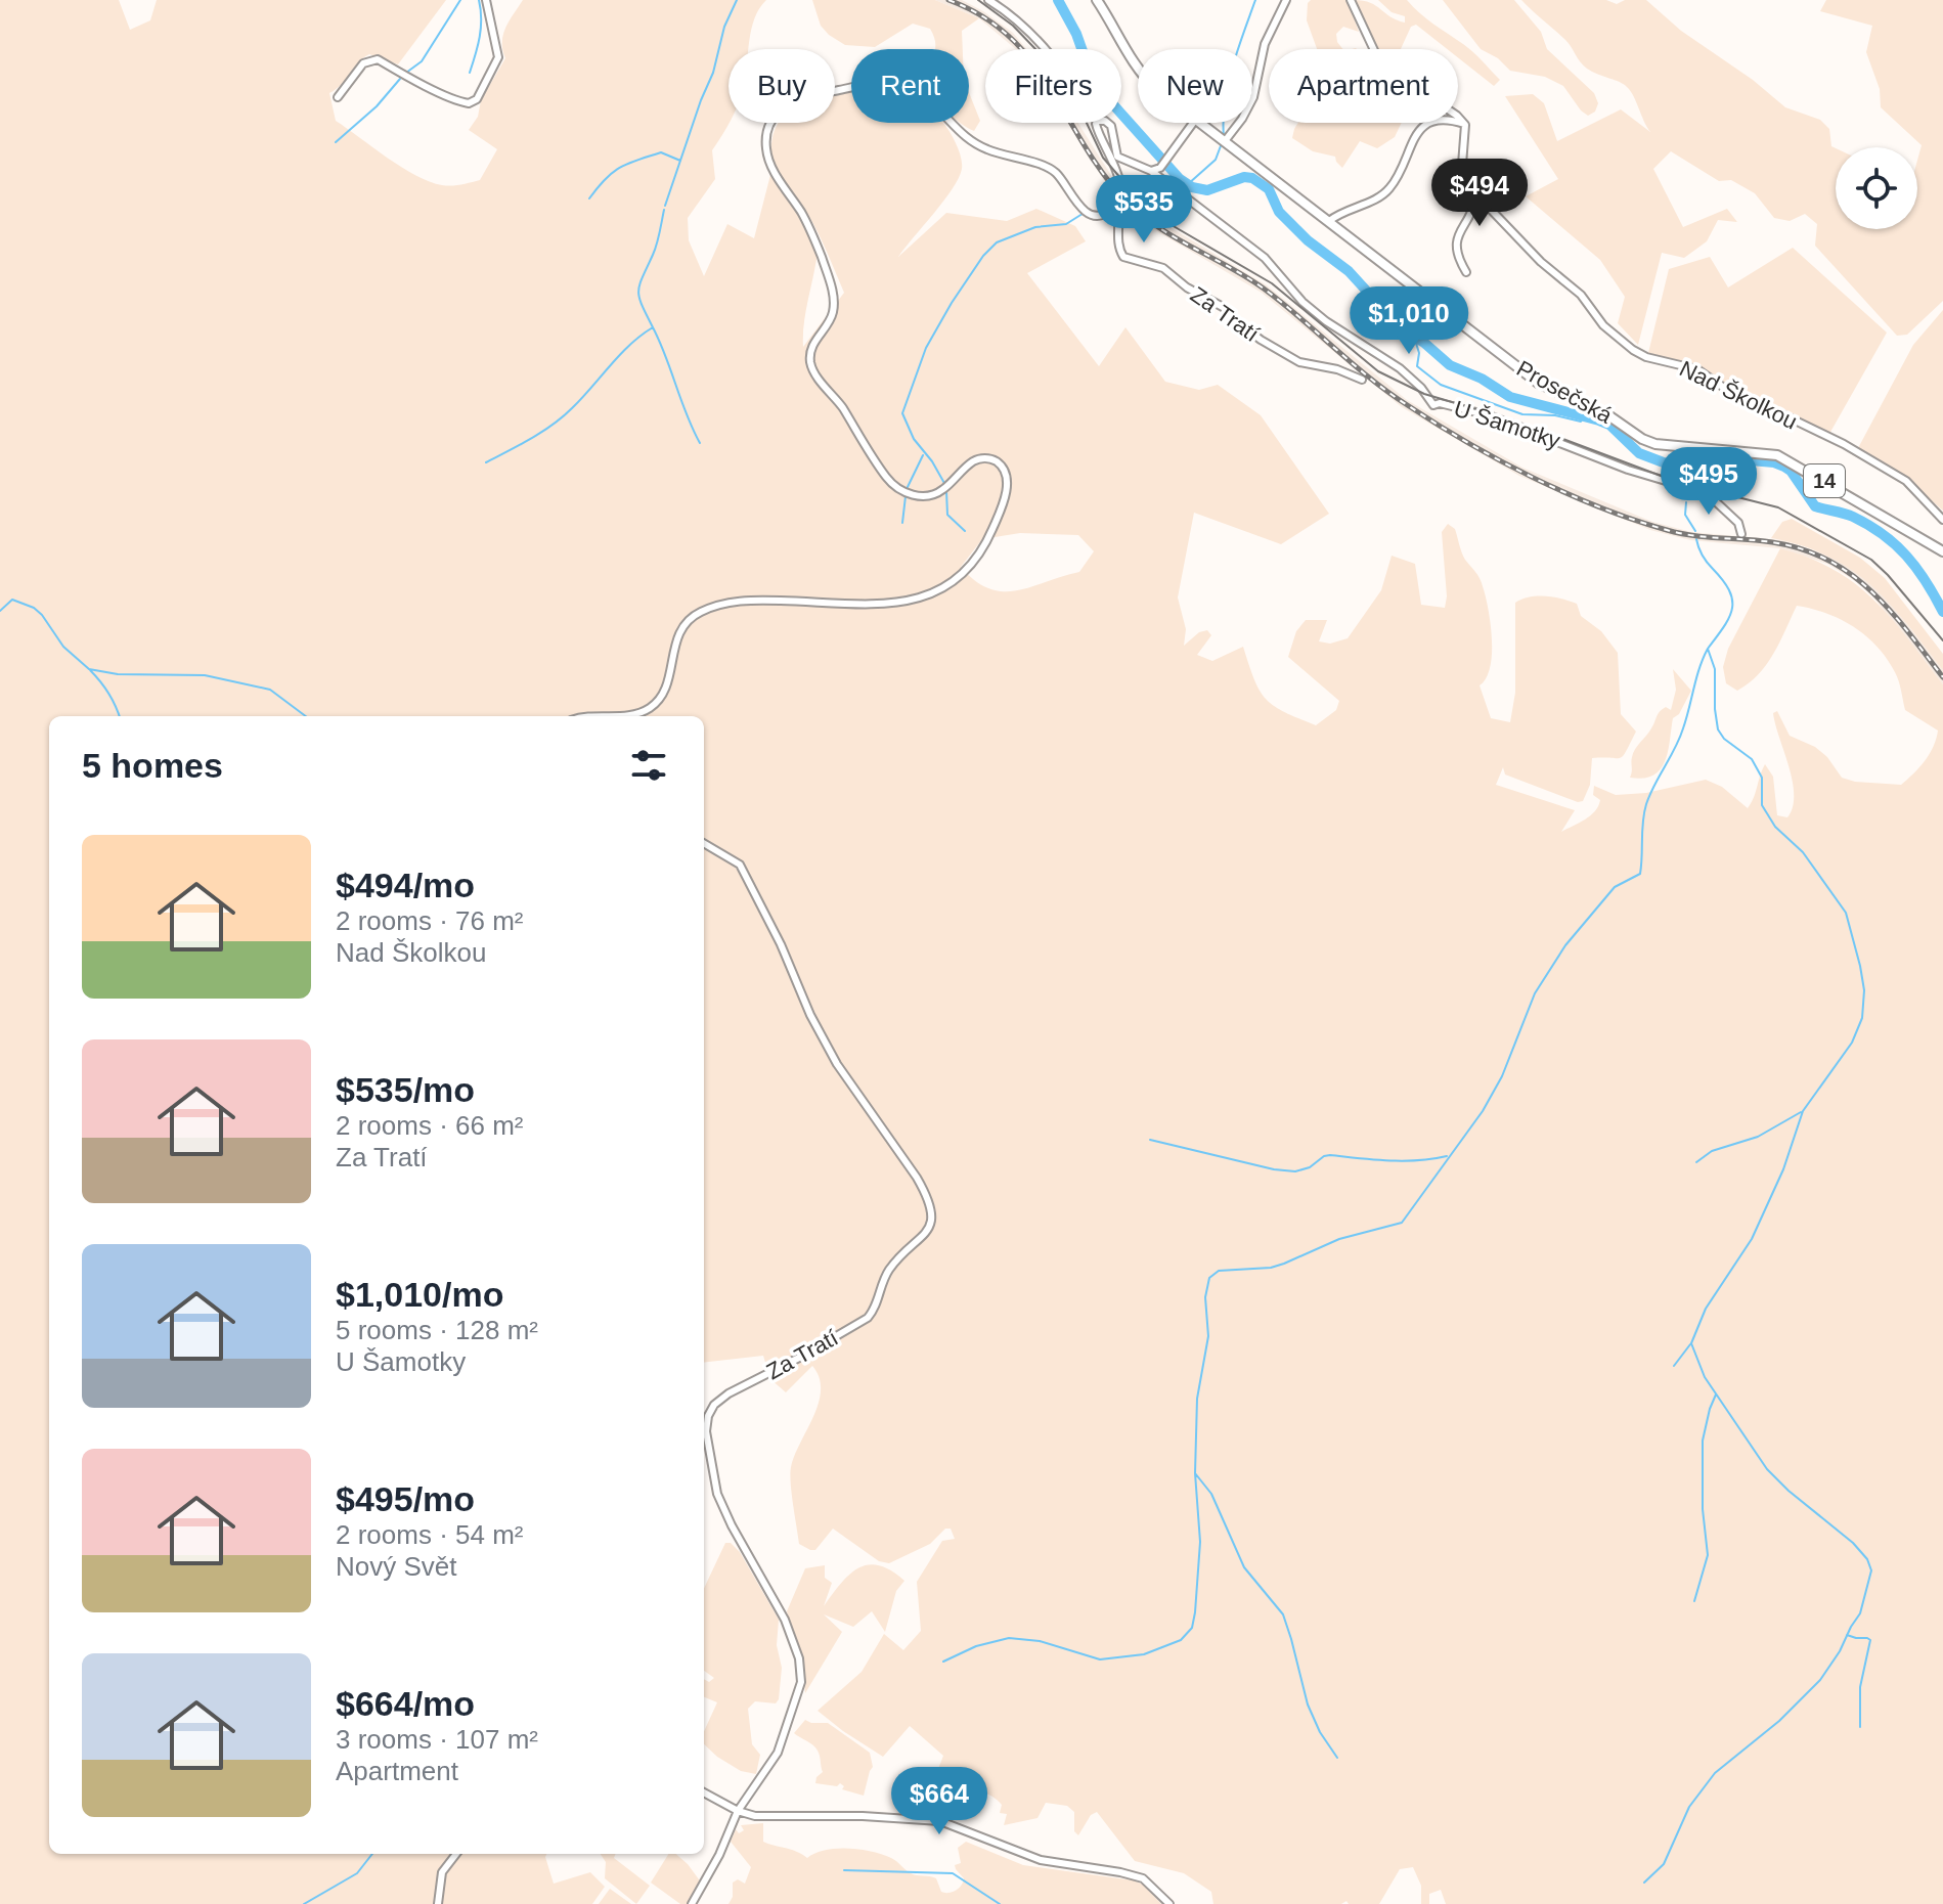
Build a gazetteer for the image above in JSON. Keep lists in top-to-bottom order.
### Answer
{
  "streets": {
    "main road": ["Prosečská", "14"],
    "street": ["Za Tratí", "Nad Školkou", "U Šamotky"]
  },
  "crossings": [
    ["Za Tratí", "U Šamotky"]
  ],
  "page": {
    "chip": [
      "Buy",
      "Rent",
      "Filters",
      "New",
      "Apartment"
    ],
    "price": [
      "$494",
      "$535",
      "$1,010",
      "$495",
      "$664"
    ],
    "heading": "5 homes",
    "list": [
      {
        "name": "$494/mo",
        "note": "2 rooms · 76 m² · Nad Školkou"
      },
      {
        "name": "$535/mo",
        "note": "2 rooms · 66 m² · Za Tratí"
      },
      {
        "name": "$1,010/mo",
        "note": "5 rooms · 128 m² · U Šamotky"
      },
      {
        "name": "$495/mo",
        "note": "2 rooms · 54 m² · Nový Svět"
      },
      {
        "name": "$664/mo",
        "note": "3 rooms · 107 m² · Apartment"
      }
    ]
  }
}
